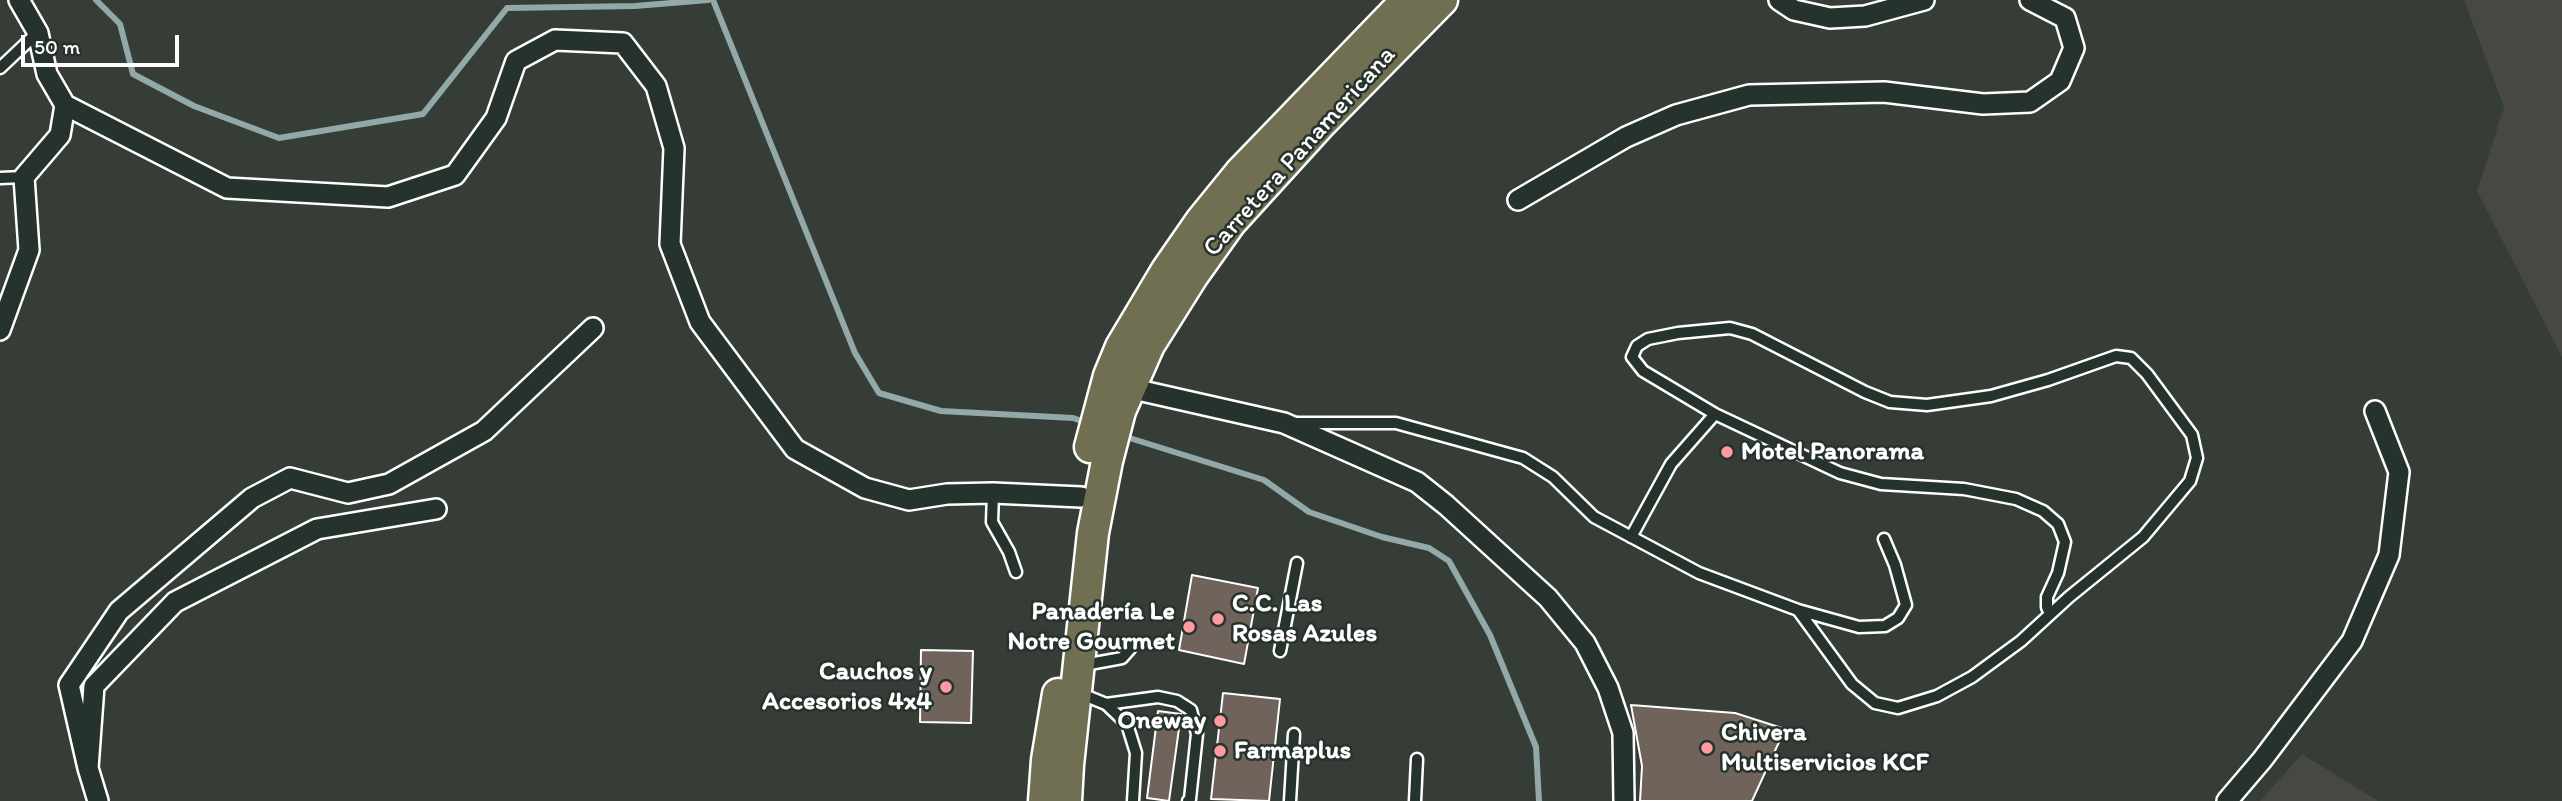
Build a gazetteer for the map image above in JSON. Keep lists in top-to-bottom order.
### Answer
{
  "streets": {
    "main road": ["Carretera Panamericana"]
  },
  "places": [
    "Motel Panorama",
    "C.C. Las Rosas Azules",
    "Panadería Le Notre Gourmet",
    "Cauchos y Accesorios 4x4",
    "Oneway",
    "Chivera Multiservicios KCF",
    "Farmaplus"
  ],
  "scale_bar": "50 m"
}
